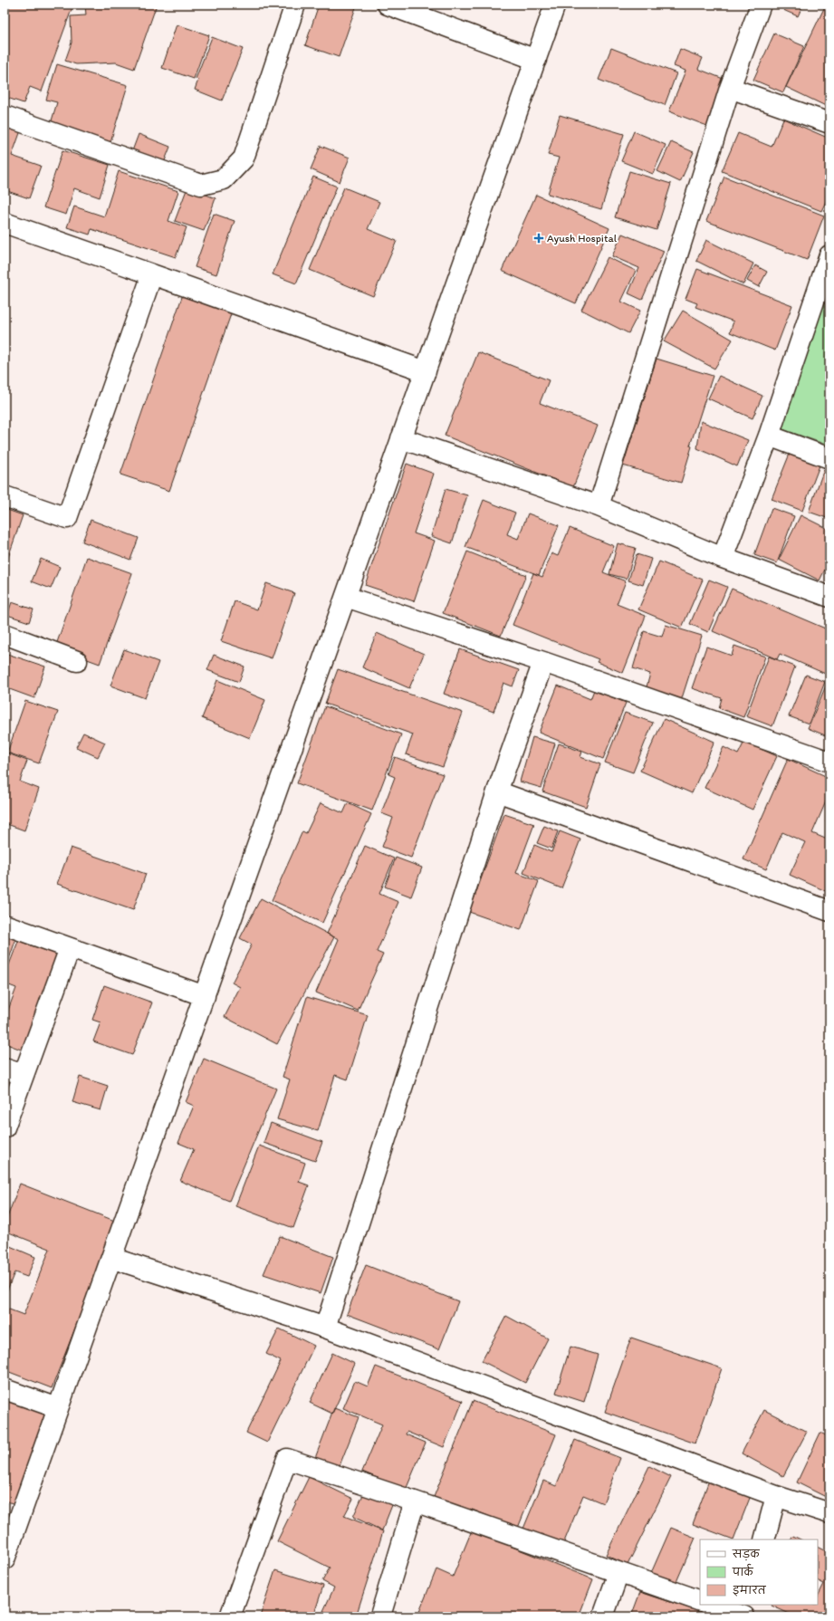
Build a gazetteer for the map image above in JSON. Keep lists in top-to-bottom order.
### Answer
{
  "places": {
    "health": ["Ayush Hospital"]
  },
  "legend": ["सड़क", "पार्क", "इमारत"]
}
